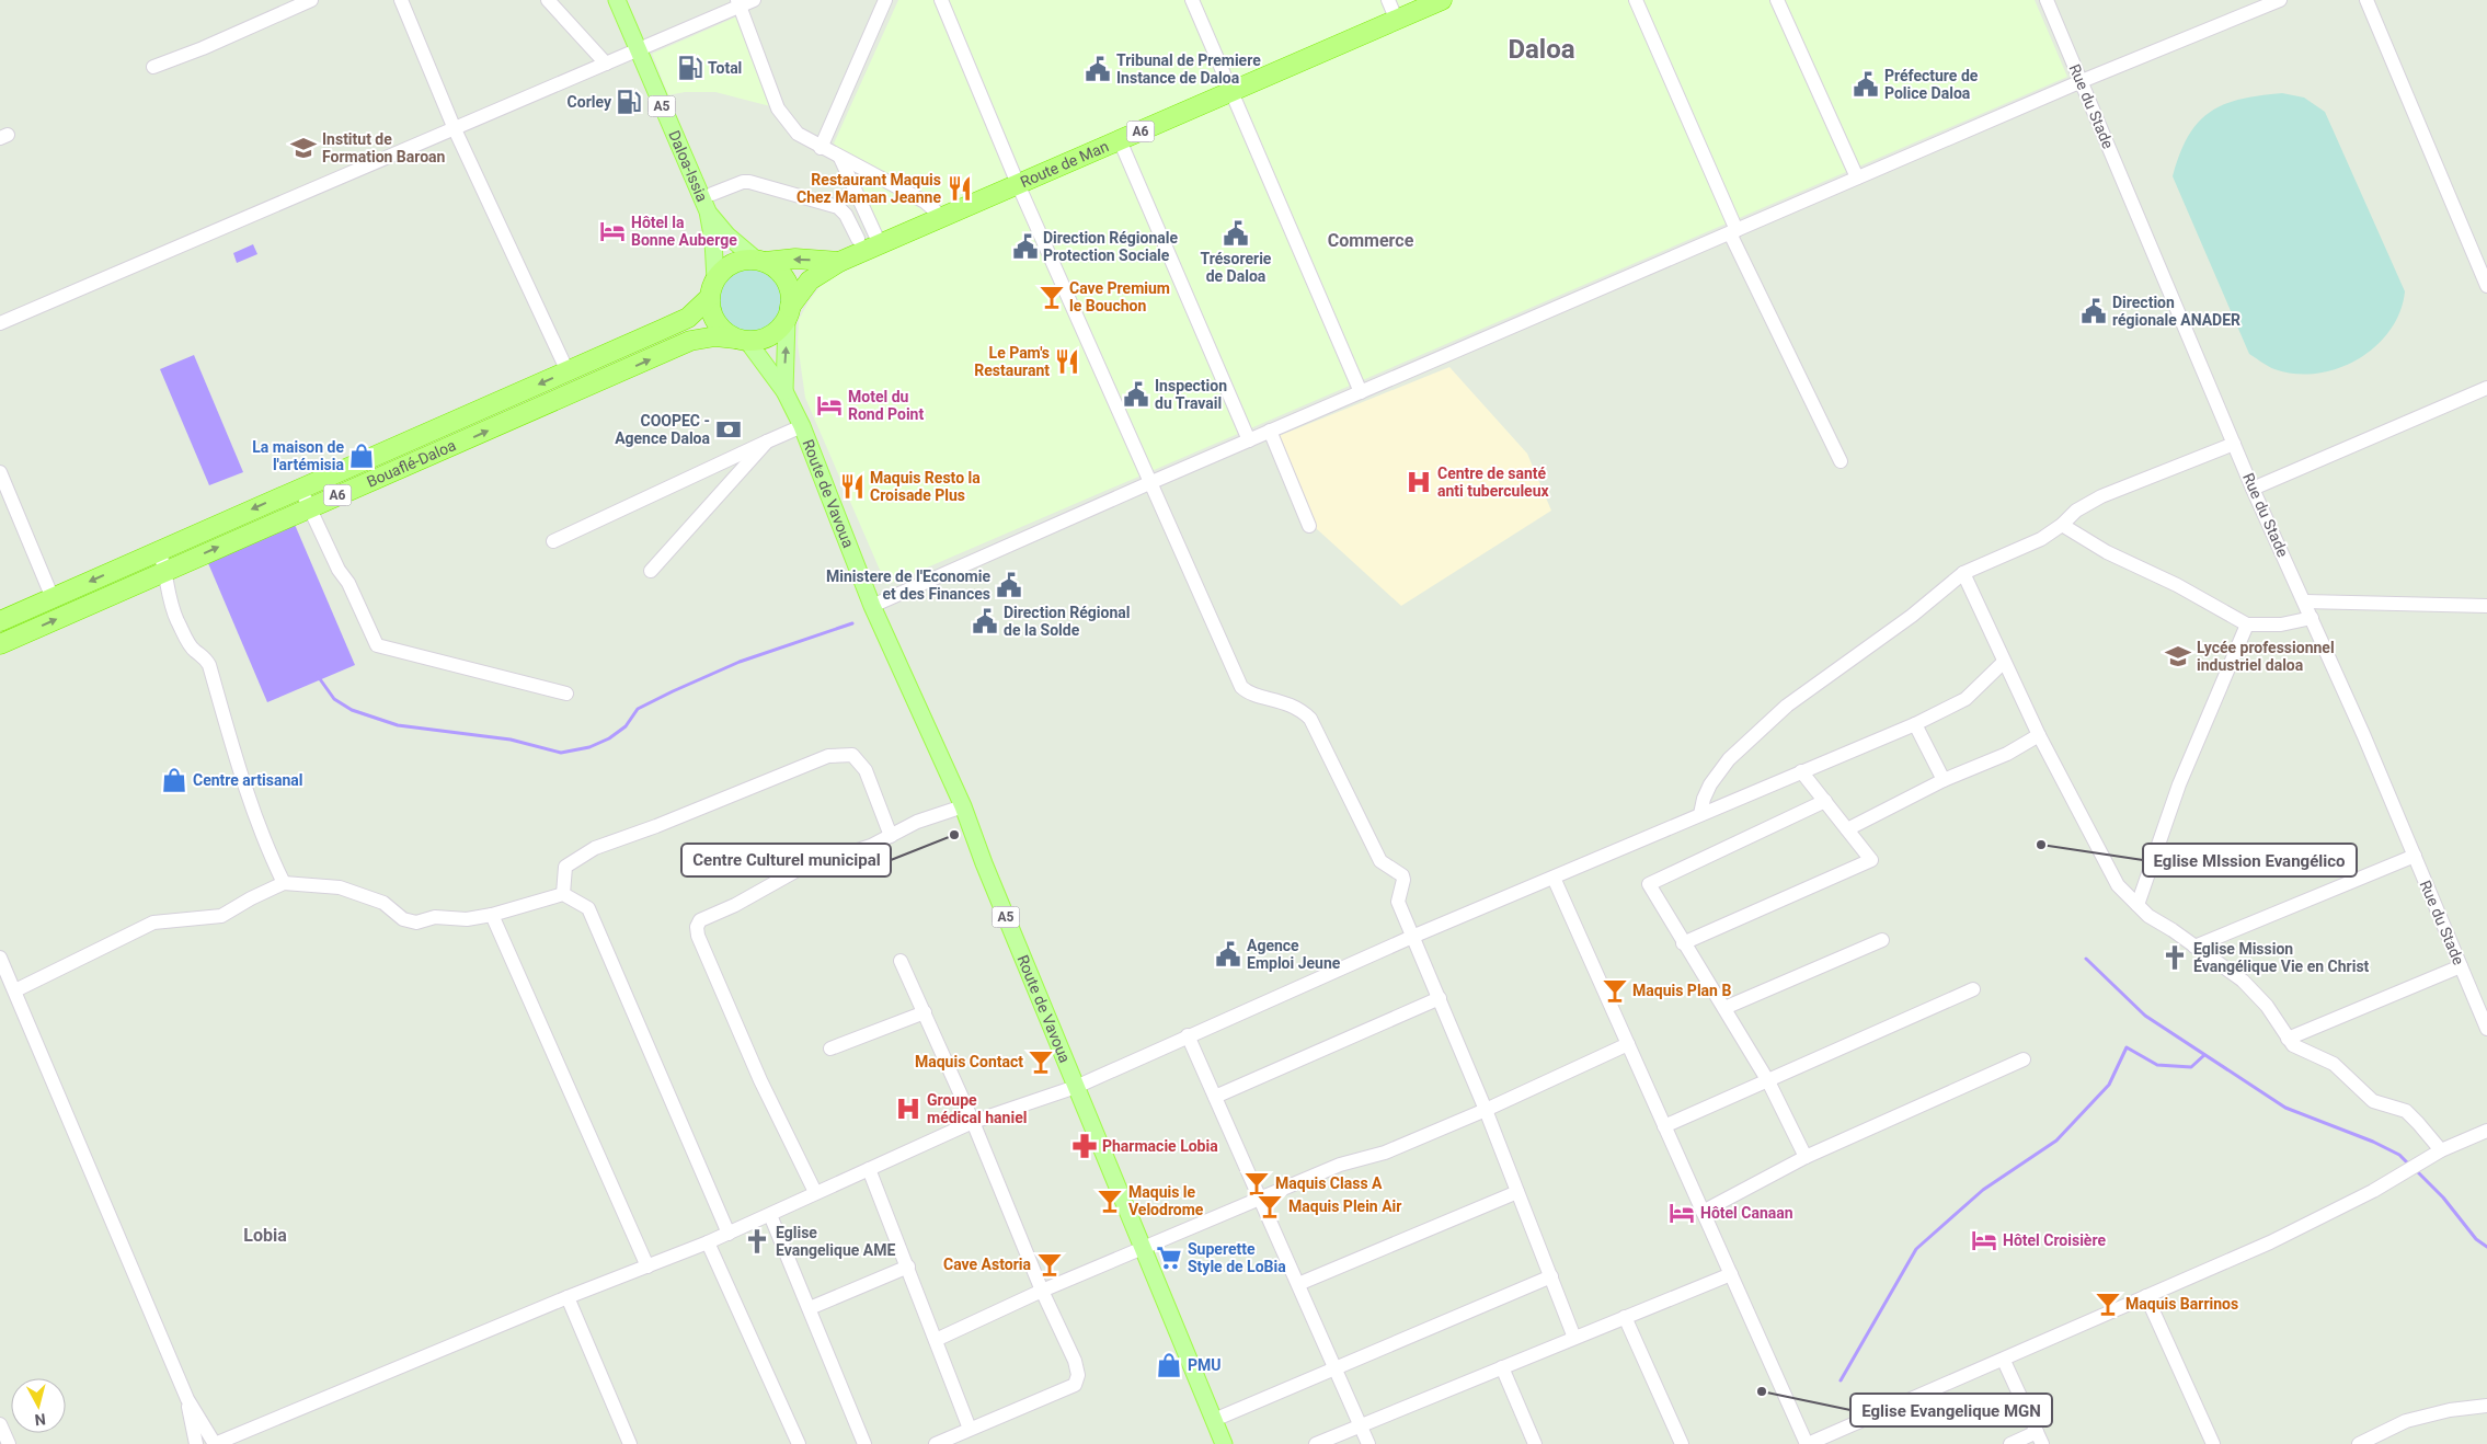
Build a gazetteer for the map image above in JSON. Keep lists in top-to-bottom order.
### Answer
{
  "streets": {
    "highway": ["A6", "Route de Man", "Bouaflé-Daloa"],
    "main road": ["A5", "Daloa-Issia", "Route de Vavoua"],
    "street": ["Rue du Stade"]
  },
  "crossings": [
    ["A5", "A6"],
    ["A5", "Daloa-Issia"],
    ["A5", "Bouaflé-Daloa"],
    ["A5", "Route de Vavoua"],
    ["A6", "Route de Man"],
    ["A6", "Bouaflé-Daloa"]
  ],
  "districts": ["Daloa", "Commerce", "Lobia"],
  "places": {
    "fuel station": ["Total", "Corley"],
    "public building": [
      "Tribunal de Premiere Instance de Daloa",
      "Préfecture de Police Daloa",
      "Trésorerie de Daloa",
      "Direction Régionale Protection Sociale",
      "Direction régionale ANADER",
      "Inspection du Travail",
      "Ministere de l'Economie et des Finances",
      "Direction Régional de la Solde",
      "Agence Emploi Jeune"
    ],
    "school or university": ["Institut de Formation Baroan", "Lycée professionnel industriel daloa"],
    "restaurant": ["Restaurant Maquis Chez Maman Jeanne", "Le Pam's Restaurant", "Maquis Resto la Croisade Plus"],
    "hotel": [
      "Hôtel la Bonne Auberge",
      "Motel du Rond Point",
      "Hôtel Canaan",
      "Hôtel Croisière"
    ],
    "bar": [
      "Cave Premium le Bouchon",
      "Maquis Plan B",
      "Maquis Contact",
      "Maquis Class A",
      "Maquis le Velodrome",
      "Maquis Plein Air",
      "Cave Astoria",
      "Maquis Barrinos"
    ],
    "bank": ["COOPEC - Agence Daloa"],
    "shop": ["La maison de l'artémisia", "Centre artisanal", "PMU"],
    "hospital": ["Centre de santé anti tuberculeux", "Groupe médical haniel"],
    "other": ["Centre Culturel municipal", "Eglise MIssion Evangélico", "Eglise Evangelique MGN"],
    "church": ["Eglise Mission Évangélique Vie en Christ", "Eglise Evangelique AME"],
    "pharmacy": ["Pharmacie Lobia"],
    "supermarket": ["Superette Style de LoBia"]
  },
  "north": "bottom"
}
